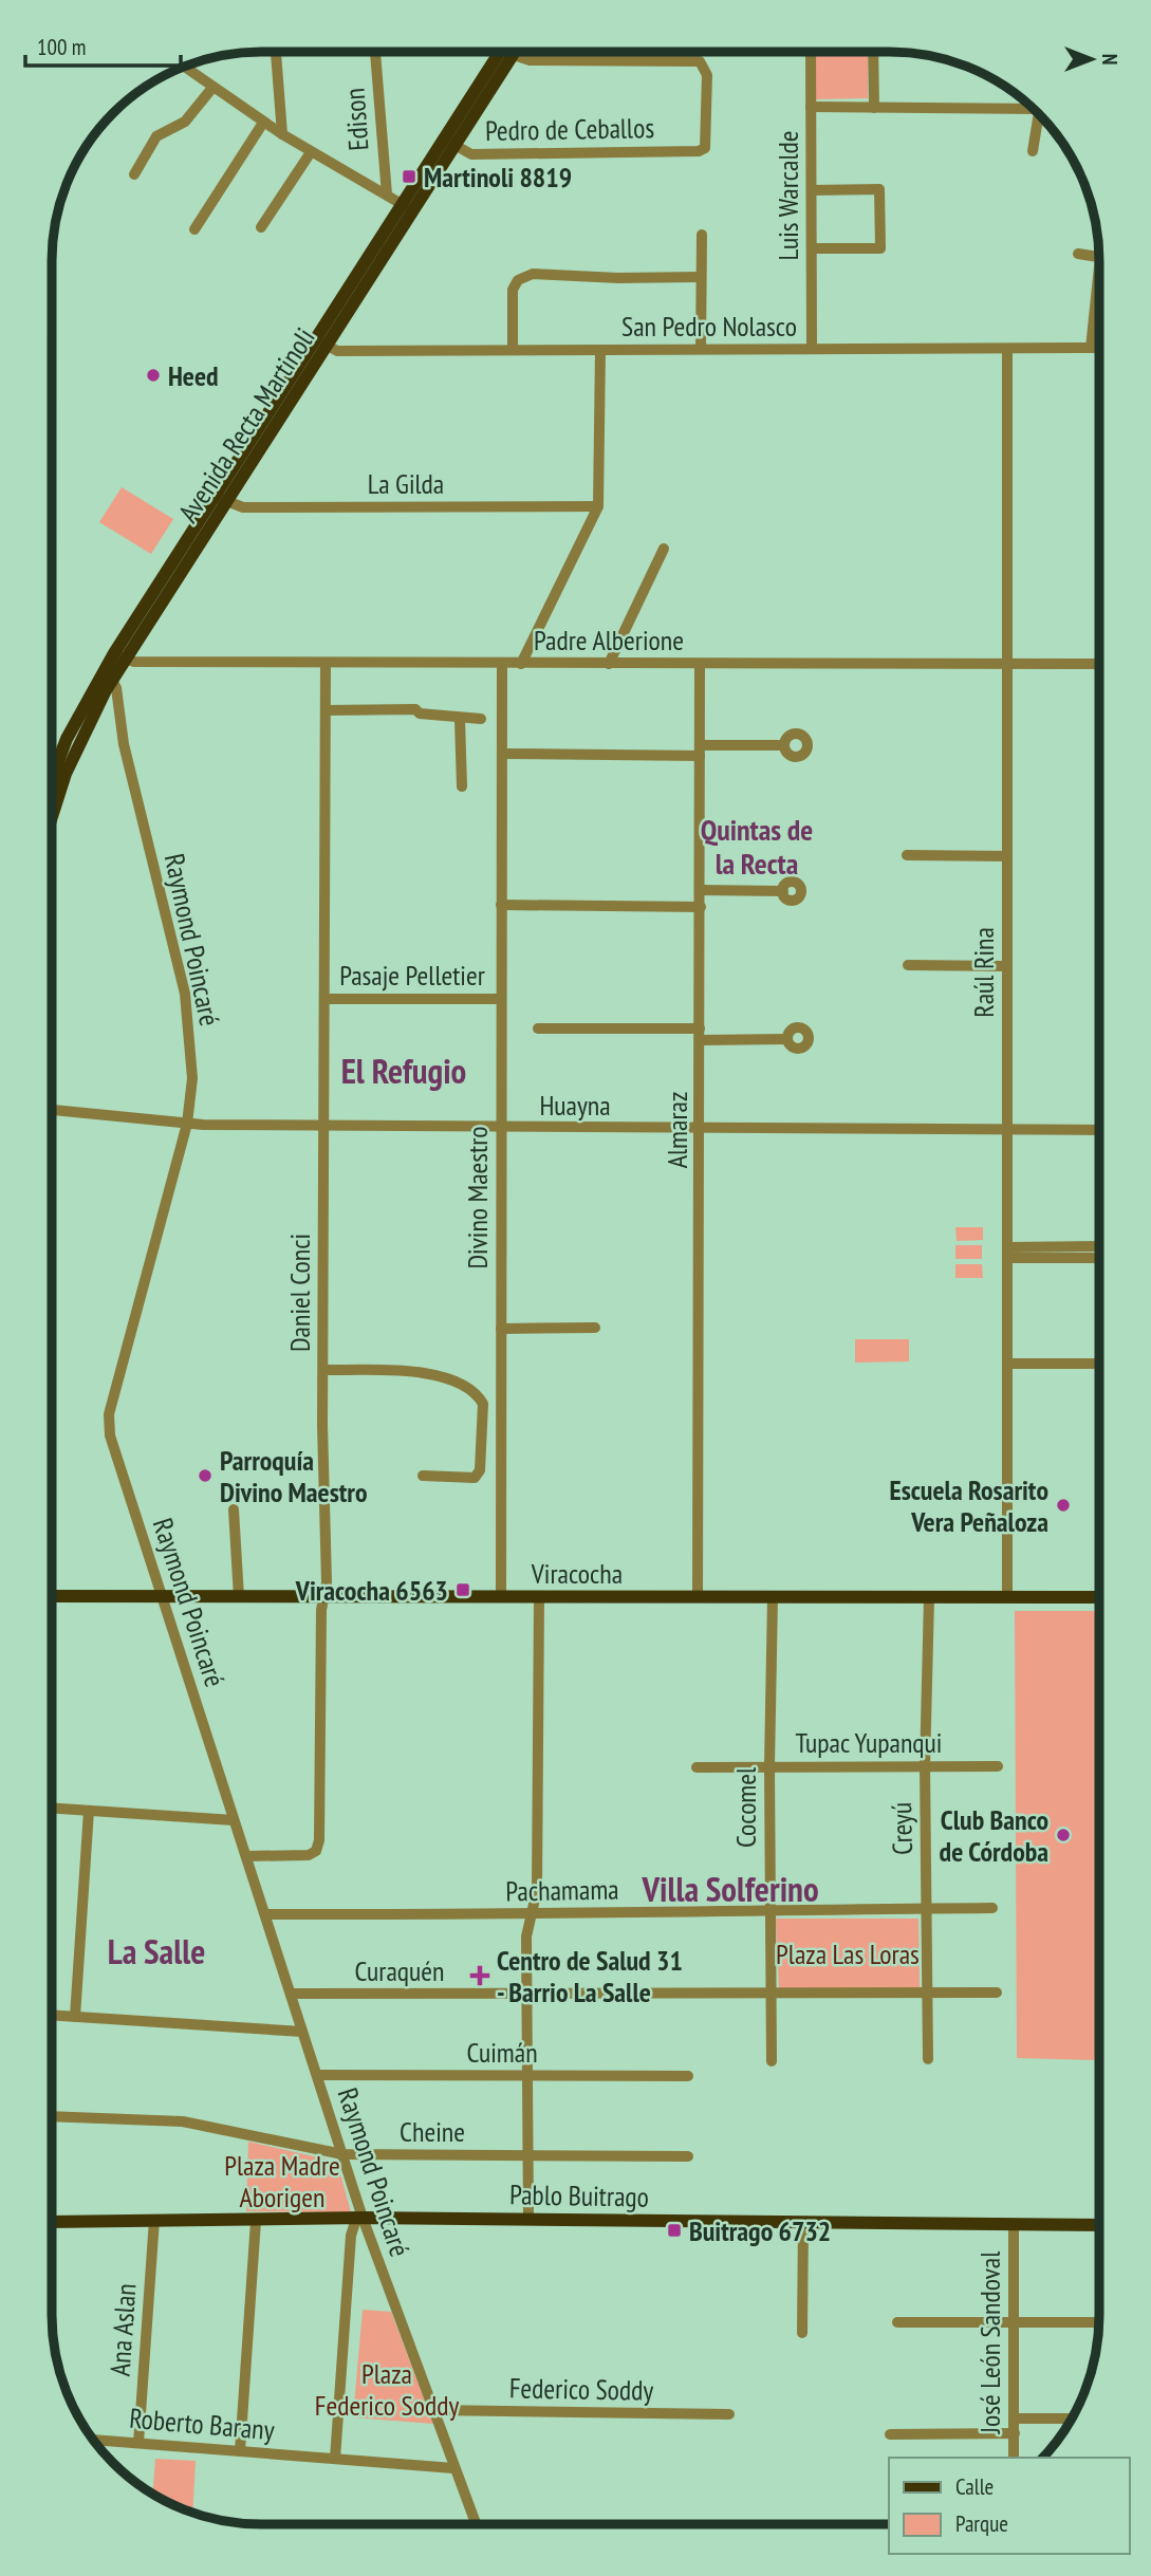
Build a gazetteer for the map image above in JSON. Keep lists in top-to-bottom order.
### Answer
{
  "streets": {
    "main road": ["Avenida Recta Martinoli", "Viracocha", "Pablo Buitrago"],
    "street": [
      "Edison",
      "Pedro de Ceballos",
      "Luis Warcalde",
      "San Pedro Nolasco",
      "La Gilda",
      "Padre Alberione",
      "Raymond Poincaré",
      "Raúl Rina",
      "Pasaje Pelletier",
      "Huayna",
      "Almaraz",
      "Divino Maestro",
      "Daniel Conci",
      "Tupac Yupanqui",
      "Cocomel",
      "Creyú",
      "Pachamama",
      "Curaquén",
      "Cuimán",
      "Cheine",
      "Ana Aslan",
      "José León Sandoval",
      "Federico Soddy",
      "Roberto Barany"
    ]
  },
  "crossings": [
    ["Pedro de Ceballos", "Avenida Recta Martinoli"],
    ["Luis Warcalde", "San Pedro Nolasco"],
    ["San Pedro Nolasco", "Avenida Recta Martinoli"],
    ["San Pedro Nolasco", "Raúl Rina"],
    ["Avenida Recta Martinoli", "La Gilda"],
    ["Avenida Recta Martinoli", "Padre Alberione"],
    ["Avenida Recta Martinoli", "Raymond Poincaré"],
    ["Padre Alberione", "Raúl Rina"],
    ["Padre Alberione", "Almaraz"],
    ["Padre Alberione", "Divino Maestro"],
    ["Padre Alberione", "Daniel Conci"],
    ["Raymond Poincaré", "Huayna"],
    ["Raymond Poincaré", "Daniel Conci"],
    ["Raymond Poincaré", "Viracocha"],
    ["Raymond Poincaré", "Pachamama"],
    ["Raymond Poincaré", "Curaquén"],
    ["Raymond Poincaré", "Cuimán"],
    ["Raymond Poincaré", "Cheine"],
    ["Raymond Poincaré", "Pablo Buitrago"],
    ["Raymond Poincaré", "Federico Soddy"],
    ["Raymond Poincaré", "Roberto Barany"],
    ["Raúl Rina", "Huayna"],
    ["Raúl Rina", "Viracocha"],
    ["Pasaje Pelletier", "Divino Maestro"],
    ["Pasaje Pelletier", "Daniel Conci"],
    ["Huayna", "Almaraz"],
    ["Huayna", "Divino Maestro"],
    ["Huayna", "Daniel Conci"],
    ["Almaraz", "Viracocha"],
    ["Divino Maestro", "Viracocha"],
    ["Daniel Conci", "Viracocha"],
    ["Viracocha", "Cocomel"],
    ["Viracocha", "Creyú"],
    ["Tupac Yupanqui", "Cocomel"],
    ["Tupac Yupanqui", "Creyú"],
    ["Cocomel", "Pachamama"],
    ["Cocomel", "Curaquén"],
    ["Creyú", "Pachamama"],
    ["Creyú", "Curaquén"],
    ["Pablo Buitrago", "Ana Aslan"],
    ["Pablo Buitrago", "José León Sandoval"],
    ["Ana Aslan", "Roberto Barany"]
  ],
  "districts": [
    "Quintas de la Recta",
    "El Refugio",
    "Villa Solferino",
    "La Salle"
  ],
  "parks": ["Plaza Las Loras", "Plaza Madre Aborigen", "Plaza Federico Soddy"],
  "places": {
    "transit": ["Martinoli 8819", "Viracocha 6563", "Buitrago 6732"],
    "other": [
      "Heed",
      "Parroquía Divino Maestro",
      "Escuela Rosarito Vera Peñaloza",
      "Club Banco de Córdoba"
    ],
    "health": ["Centro de Salud 31 - Barrio La Salle"]
  },
  "legend": ["Calle", "Parque"],
  "scale_bar": "100 m",
  "north": "right"
}
